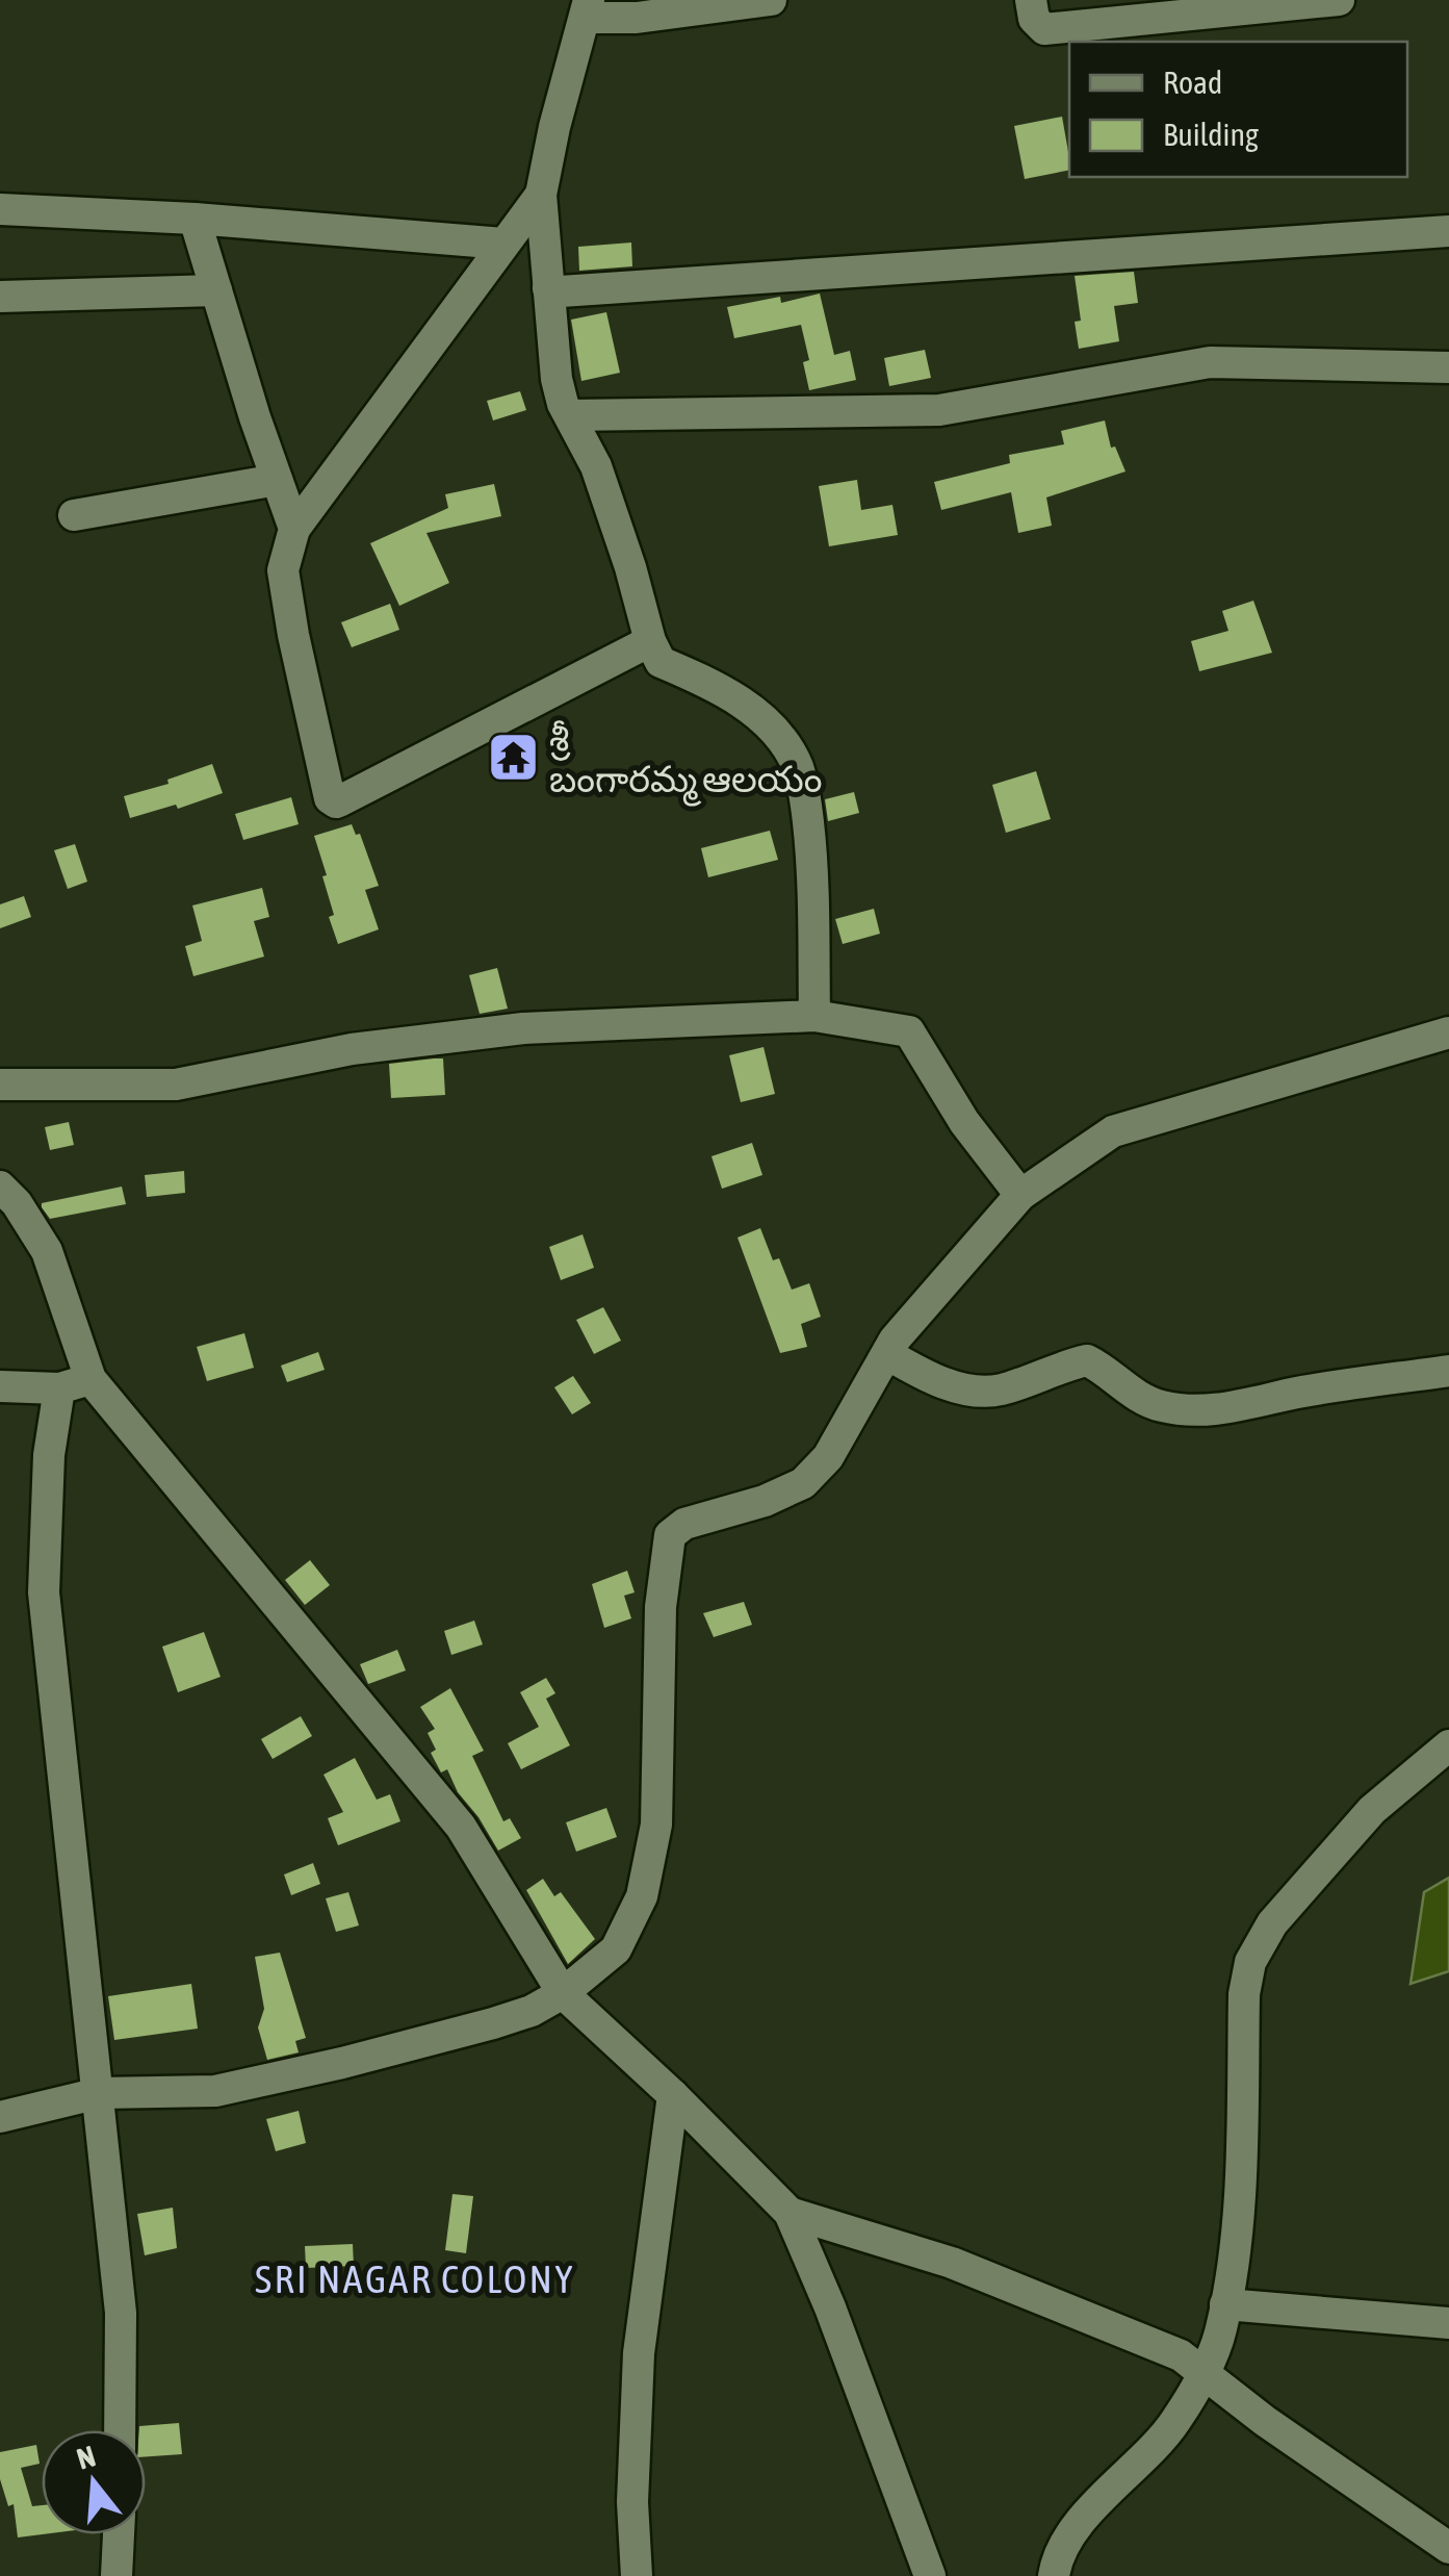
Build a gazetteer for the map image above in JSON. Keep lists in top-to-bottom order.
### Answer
{
  "districts": ["SRI NAGAR COLONY"],
  "places": {
    "temple": ["శ్రీ బంగారమ్మ ఆలయం"]
  },
  "legend": ["Road", "Building"],
  "north": "top"
}
